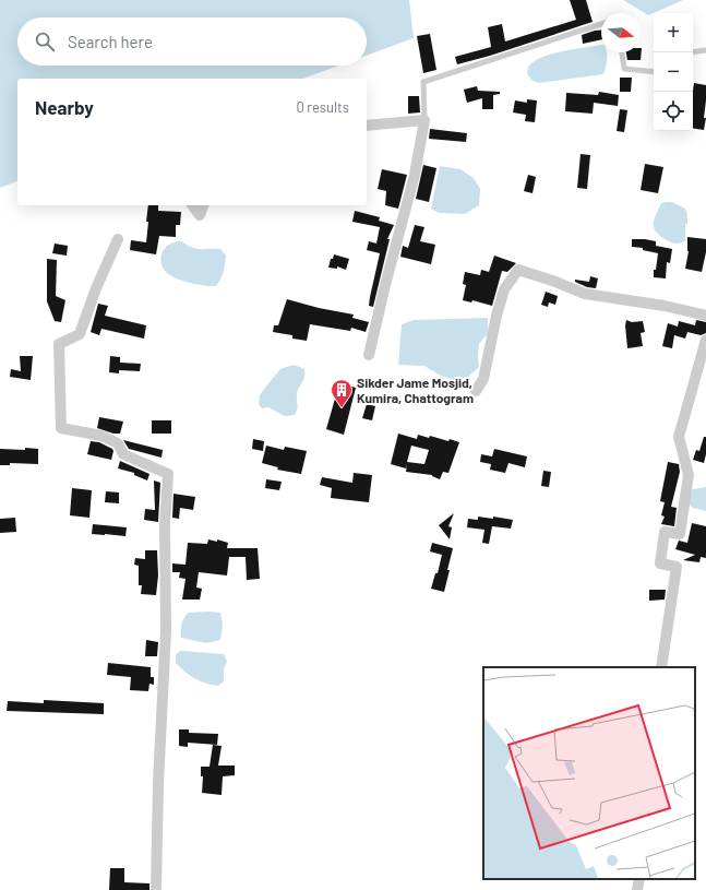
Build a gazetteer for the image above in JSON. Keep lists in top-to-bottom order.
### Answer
{
  "places": {
    "building": ["Sikder Jame Mosjid, Kumira, Chattogram"]
  },
  "north": "right",
  "page": {
    "map_buttons": ["+", "−"],
    "search": "Search here",
    "heading": ["Nearby", "0 results"]
  }
}
